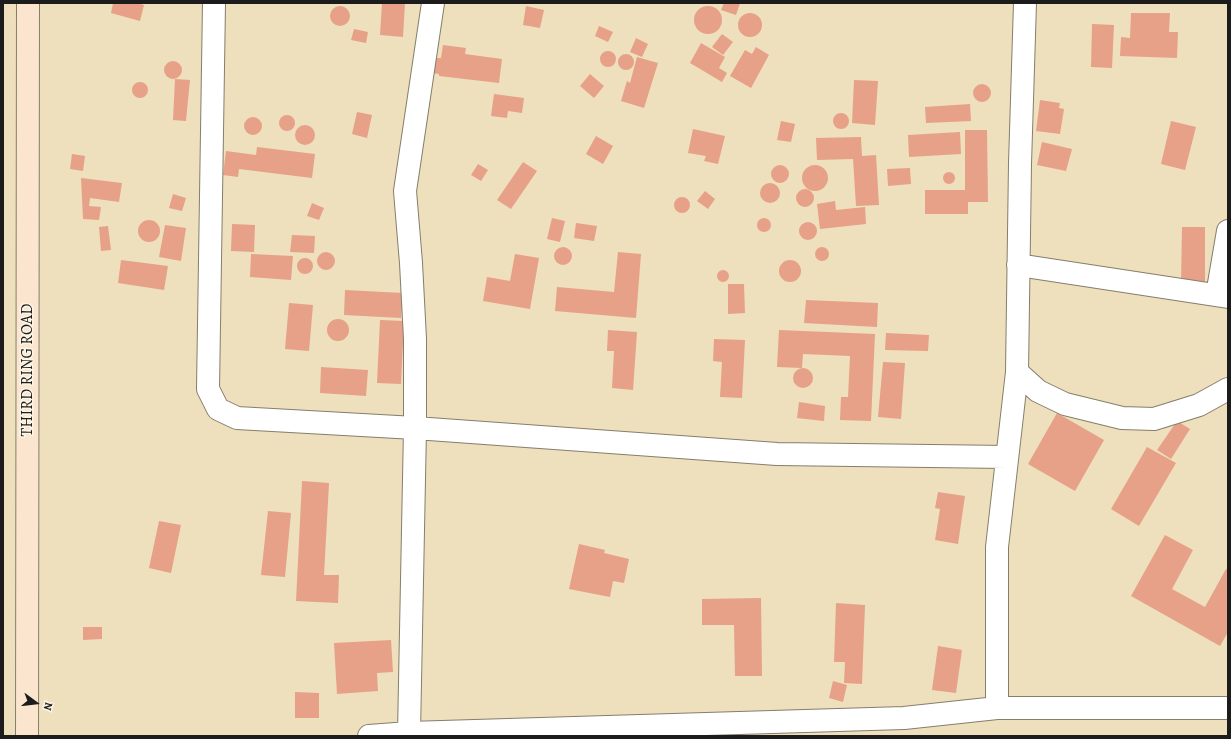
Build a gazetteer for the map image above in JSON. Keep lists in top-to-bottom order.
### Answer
{
  "streets": {
    "street": ["THIRD RING ROAD"]
  },
  "north": "right"
}
